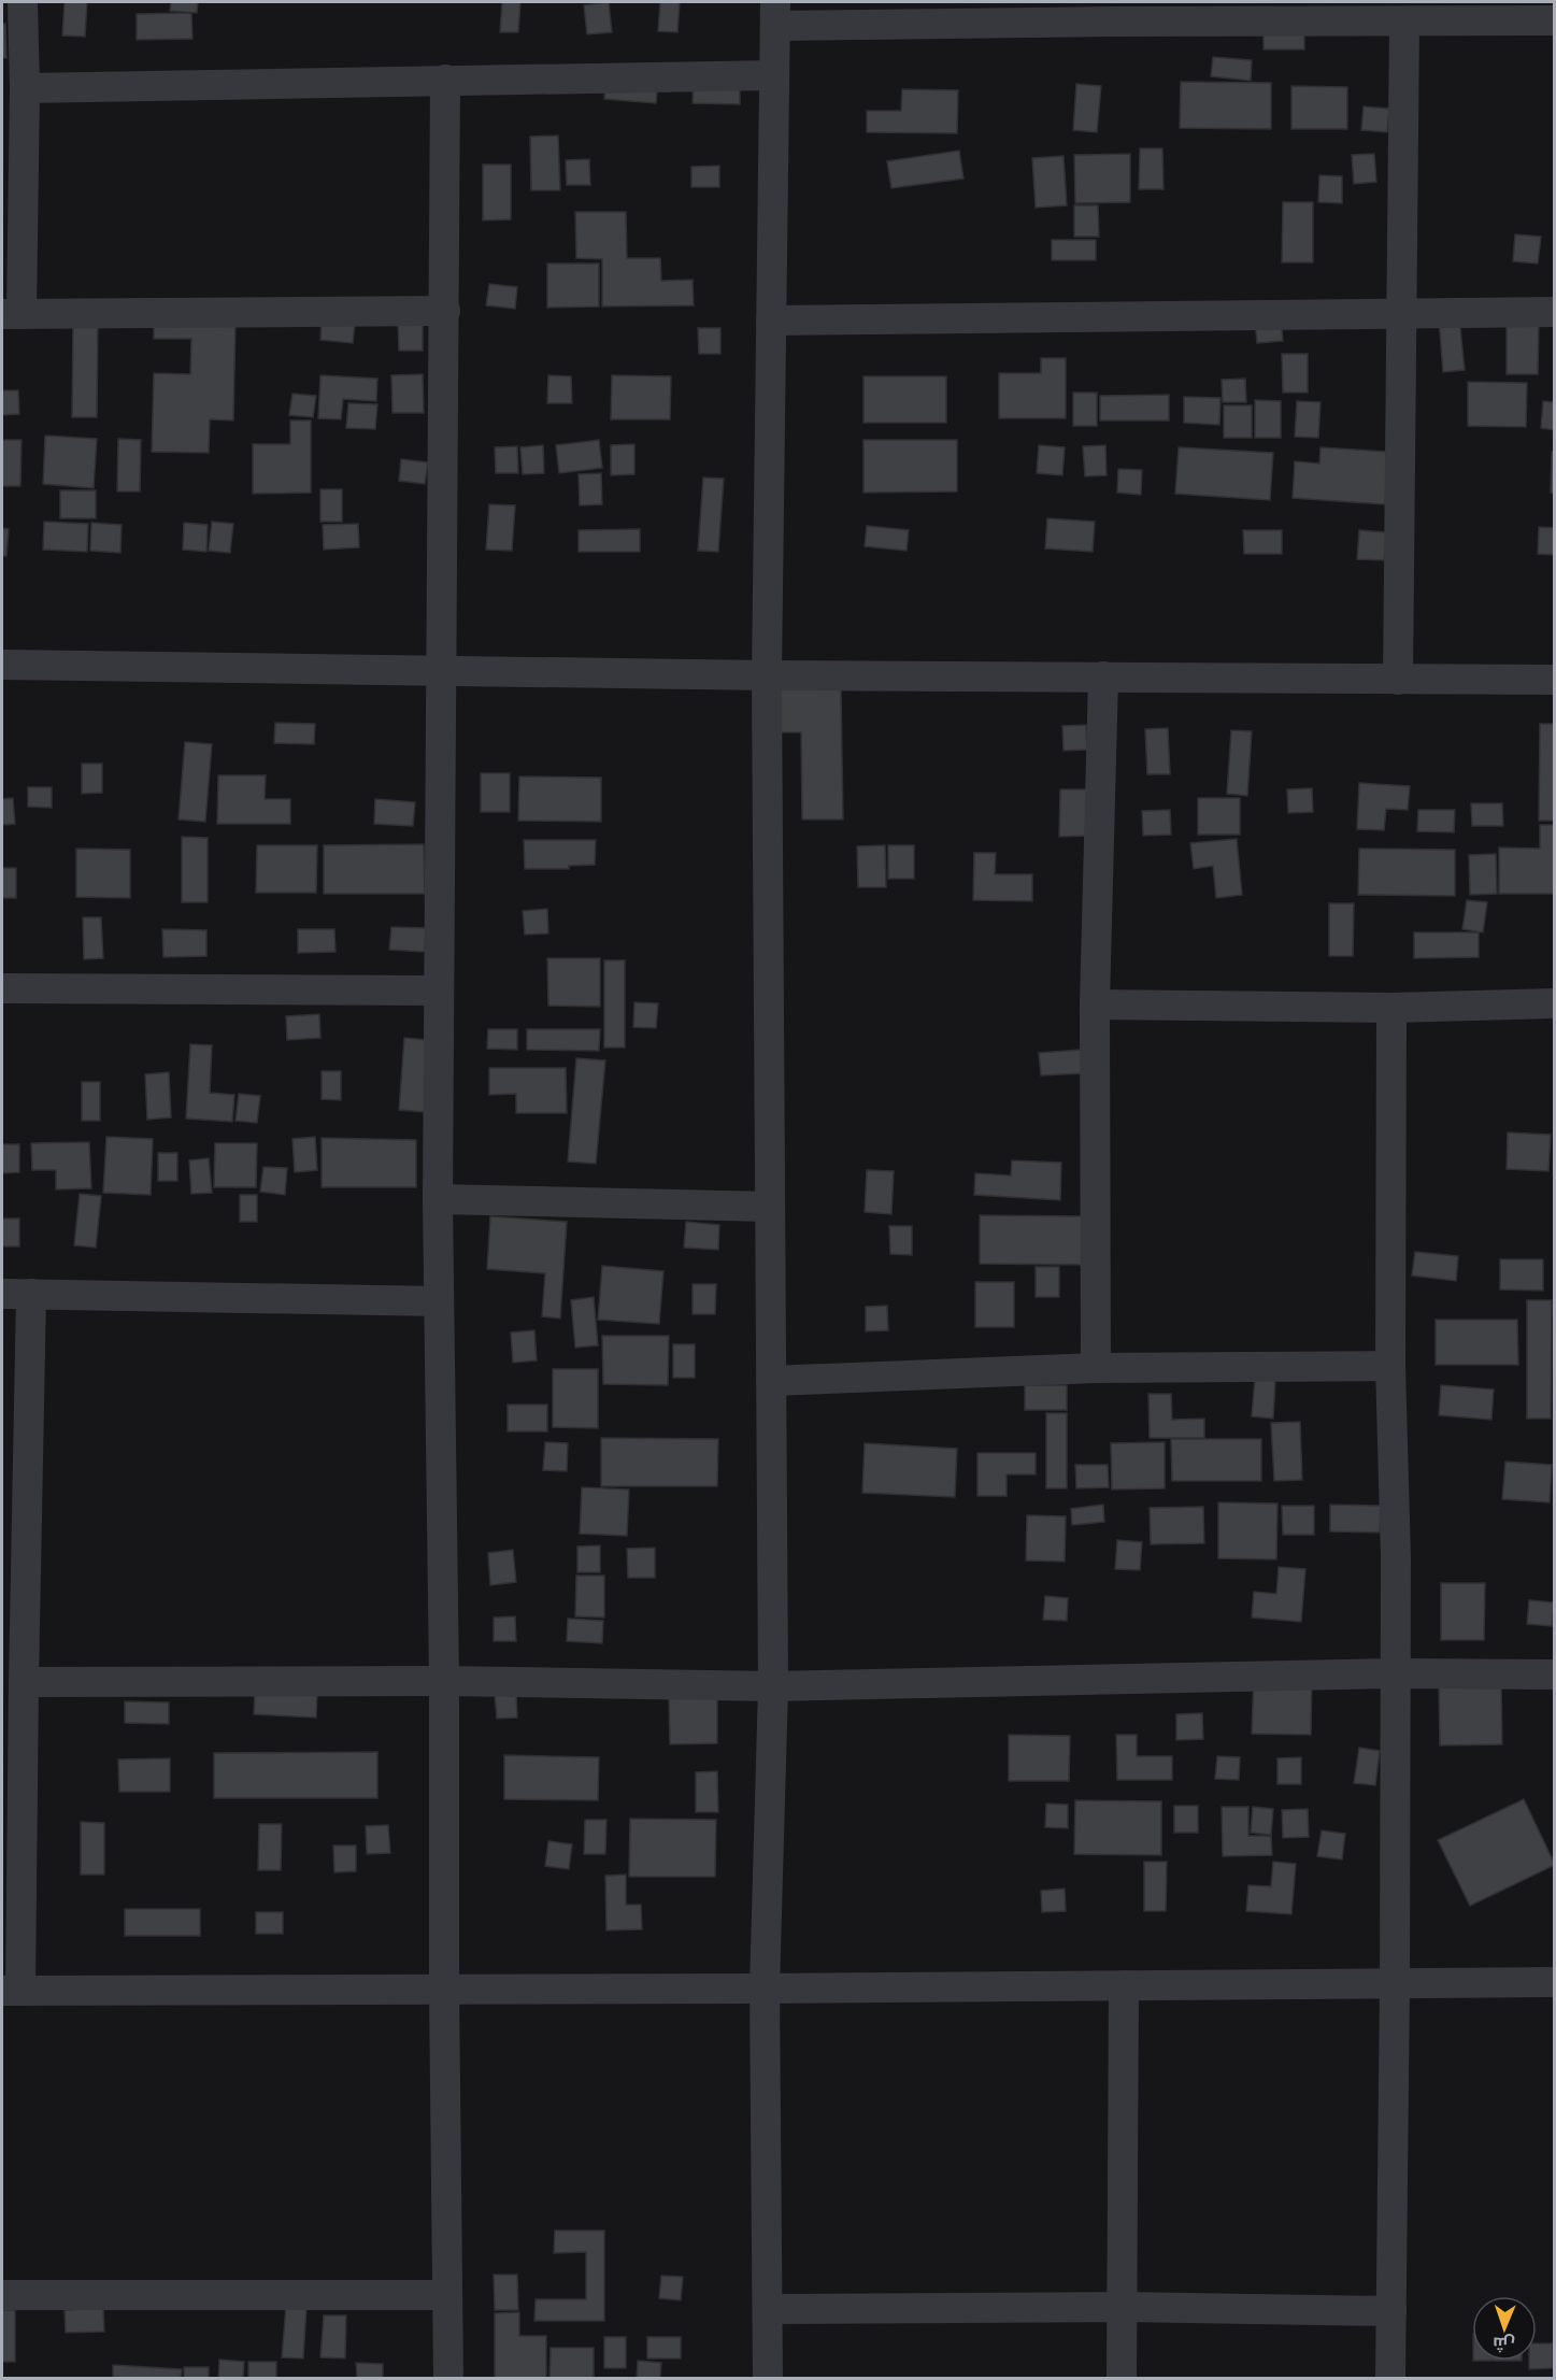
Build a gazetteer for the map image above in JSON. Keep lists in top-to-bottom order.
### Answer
{
  "north": "bottom"
}
